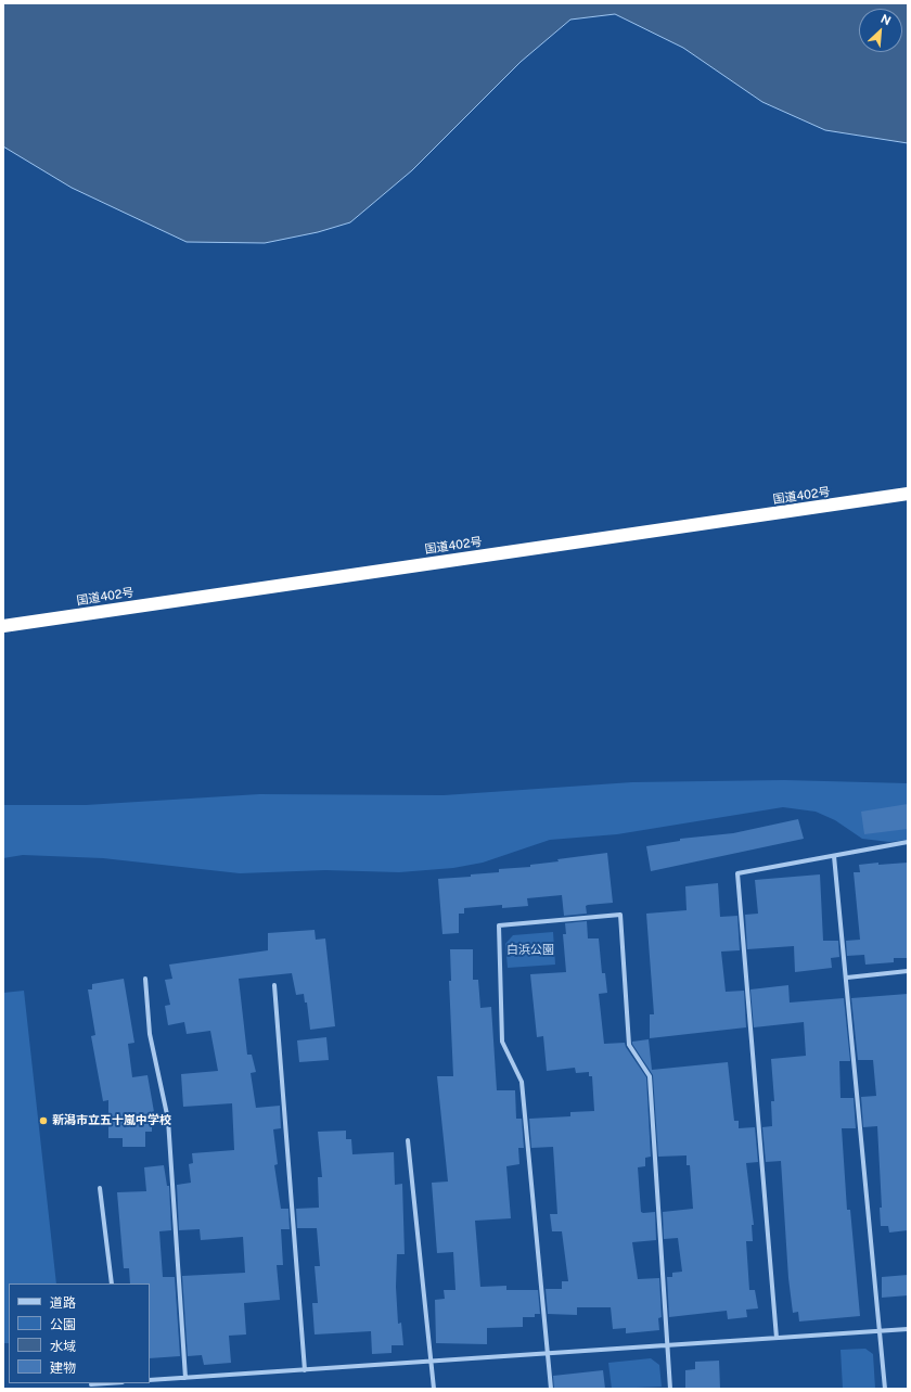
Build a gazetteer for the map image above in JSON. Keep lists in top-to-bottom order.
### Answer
{
  "streets": {
    "highway": ["国道402号"]
  },
  "parks": ["白浜公園"],
  "places": ["新潟市立五十嵐中学校"],
  "legend": [
    "道路",
    "公園",
    "水域",
    "建物"
  ],
  "north": "top right"
}
